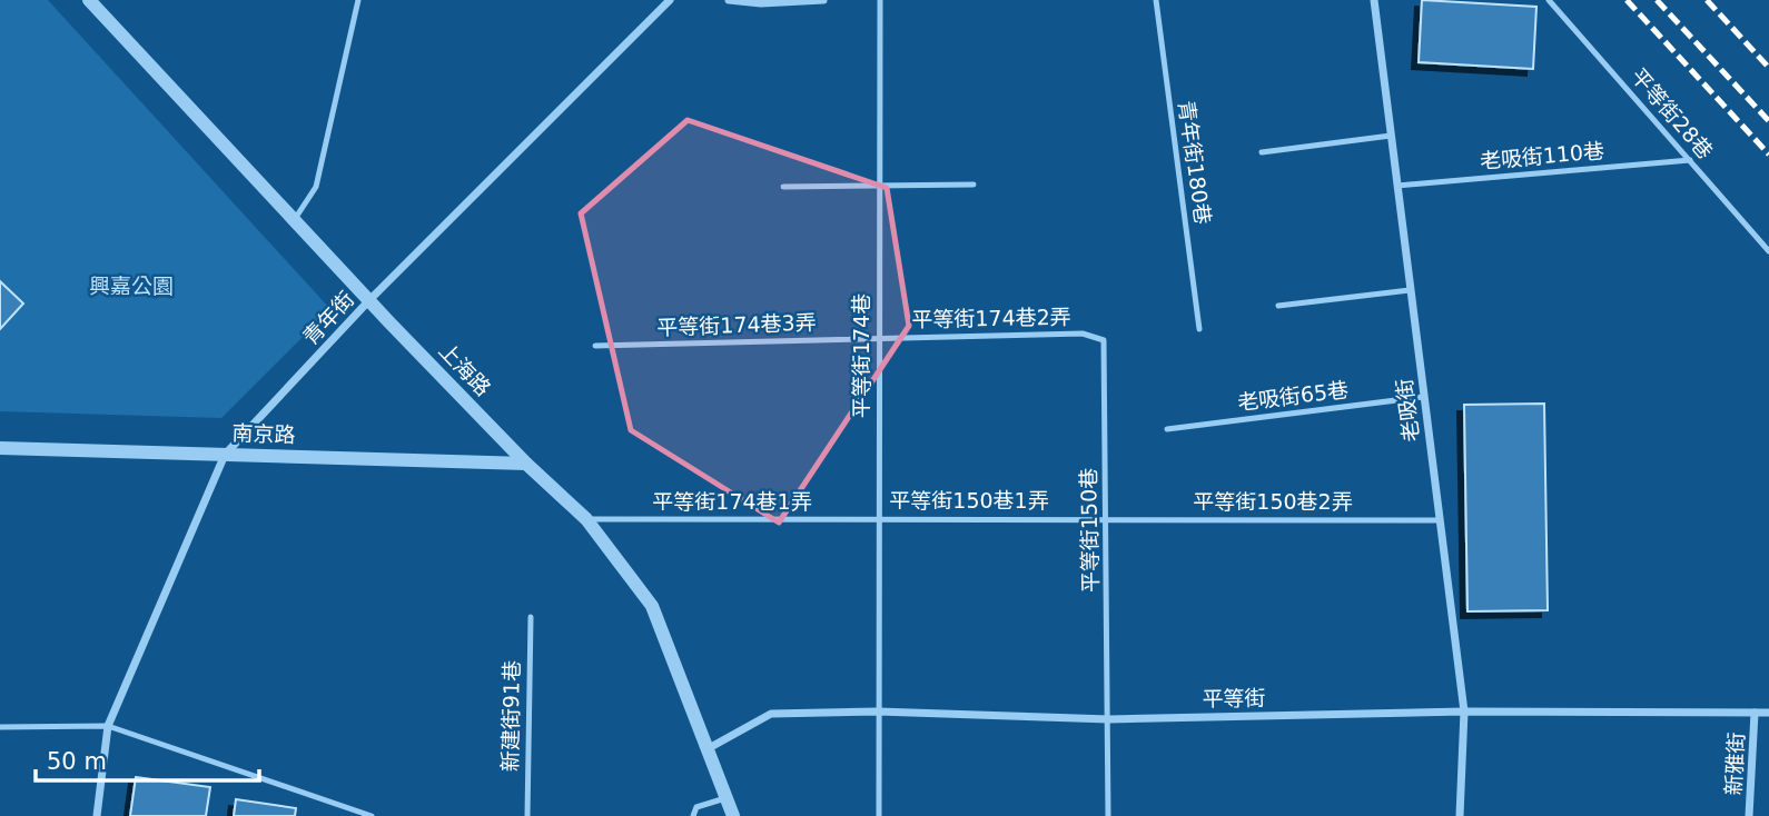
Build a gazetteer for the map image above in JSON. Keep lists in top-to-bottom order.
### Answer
{
  "streets": {
    "street": [
      "青年街",
      "上海路",
      "老吸街",
      "南京路",
      "平等街",
      "新雅街"
    ],
    "lane": [
      "平等街28巷",
      "老吸街110巷",
      "青年街180巷",
      "平等街174巷2弄",
      "平等街174巷3弄",
      "平等街174巷",
      "老吸街65巷",
      "平等街150巷1弄",
      "平等街174巷1弄",
      "平等街150巷2弄",
      "平等街150巷",
      "新建街91巷"
    ]
  },
  "crossings": [
    ["平等街28巷", "老吸街110巷"],
    ["老吸街110巷", "老吸街"],
    ["青年街", "上海路"],
    ["青年街", "南京路"],
    ["平等街174巷2弄", "平等街174巷3弄"],
    ["平等街174巷2弄", "平等街174巷"],
    ["平等街174巷2弄", "平等街150巷"],
    ["平等街174巷3弄", "平等街174巷"],
    ["平等街174巷", "平等街150巷1弄"],
    ["平等街174巷", "平等街174巷1弄"],
    ["平等街174巷", "平等街"],
    ["上海路", "南京路"],
    ["上海路", "平等街174巷1弄"],
    ["上海路", "平等街"],
    ["老吸街65巷", "老吸街"],
    ["老吸街", "平等街150巷2弄"],
    ["老吸街", "平等街"],
    ["平等街150巷1弄", "平等街174巷1弄"],
    ["平等街150巷1弄", "平等街150巷2弄"],
    ["平等街150巷1弄", "平等街150巷"],
    ["平等街150巷2弄", "平等街150巷"],
    ["平等街150巷", "平等街"],
    ["平等街", "新雅街"]
  ],
  "parks": ["興嘉公園"],
  "scale_bar": "50 m"
}
